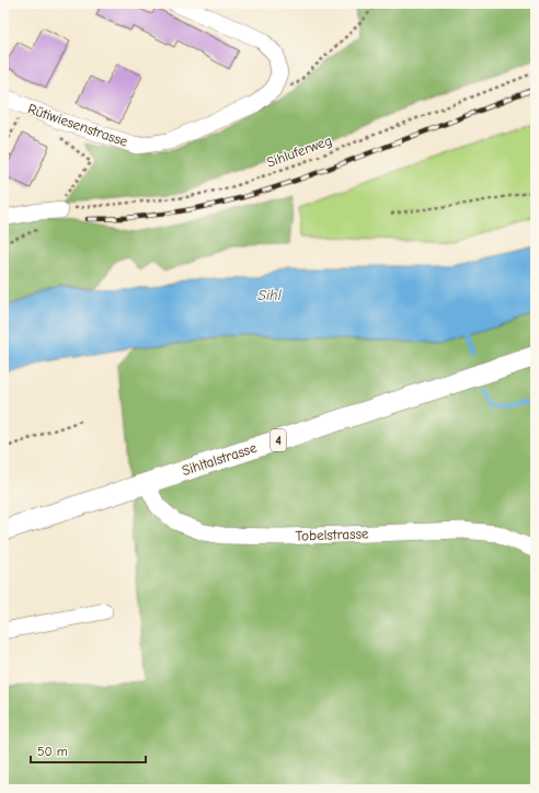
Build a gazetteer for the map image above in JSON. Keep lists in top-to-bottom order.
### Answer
{
  "streets": {
    "main road": ["4", "Sihltalstrasse"],
    "street": ["Rütiwiesenstrasse", "Tobelstrasse"],
    "path": ["Sihluferweg"]
  },
  "crossings": [
    ["Sihltalstrasse", "Tobelstrasse"]
  ],
  "water": ["Sihl"],
  "scale_bar": "50 m"
}
